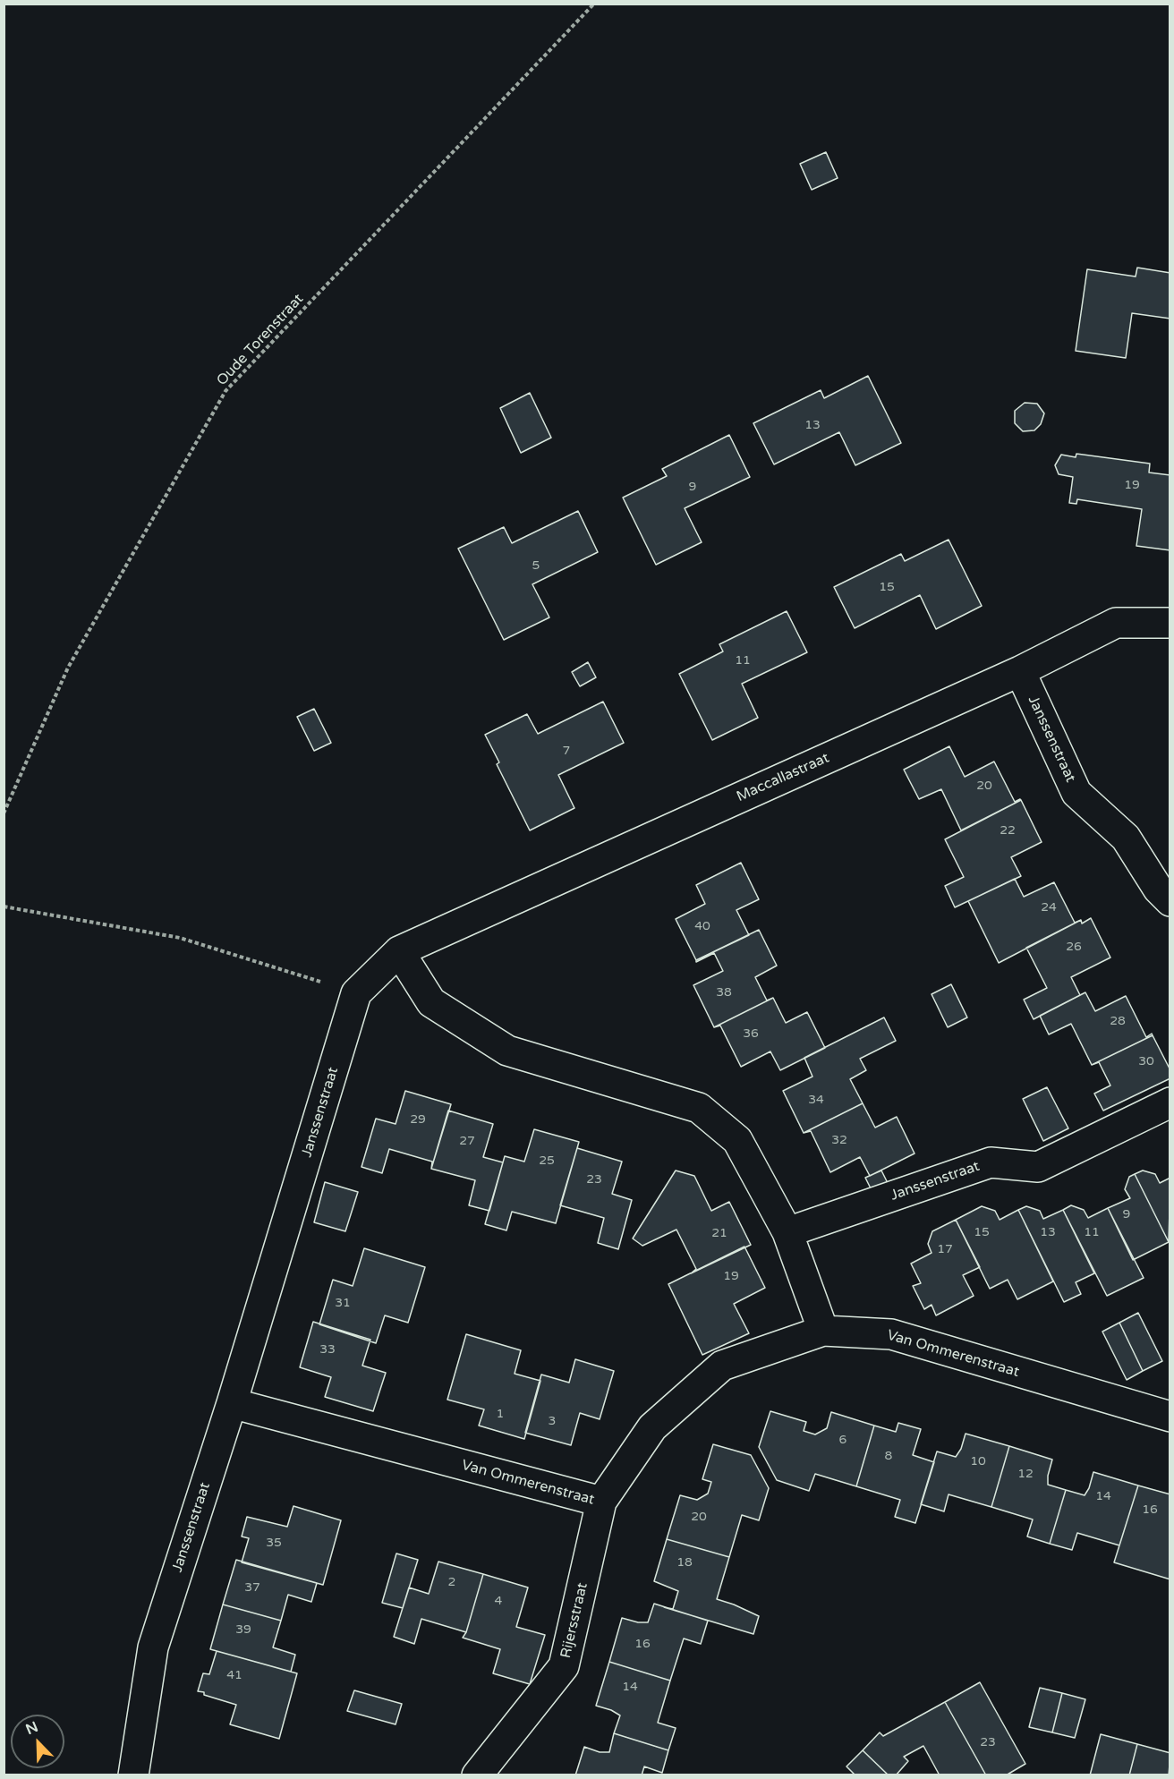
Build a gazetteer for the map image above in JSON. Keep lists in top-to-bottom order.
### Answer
{
  "streets": {
    "street": [
      "Janssenstraat",
      "Maccallastraat",
      "Van Ommerenstraat",
      "Rijersstraat"
    ],
    "path": ["Oude Torenstraat"]
  },
  "crossings": [
    ["Janssenstraat", "Maccallastraat"],
    ["Janssenstraat", "Van Ommerenstraat"],
    ["Van Ommerenstraat", "Rijersstraat"]
  ],
  "house_numbers": [
    "13",
    "19",
    "9",
    "5",
    "15",
    "11",
    "7",
    "20",
    "22",
    "24",
    "40",
    "26",
    "38",
    "28",
    "36",
    "30",
    "34",
    "29",
    "32",
    "27",
    "25",
    "23",
    "9",
    "15",
    "13",
    "11",
    "21",
    "17",
    "19",
    "31",
    "33",
    "1",
    "3",
    "6",
    "8",
    "10",
    "12",
    "14",
    "16",
    "20",
    "35",
    "18",
    "2",
    "37",
    "4",
    "39",
    "16",
    "41",
    "14",
    "23"
  ],
  "north": "top left"
}
